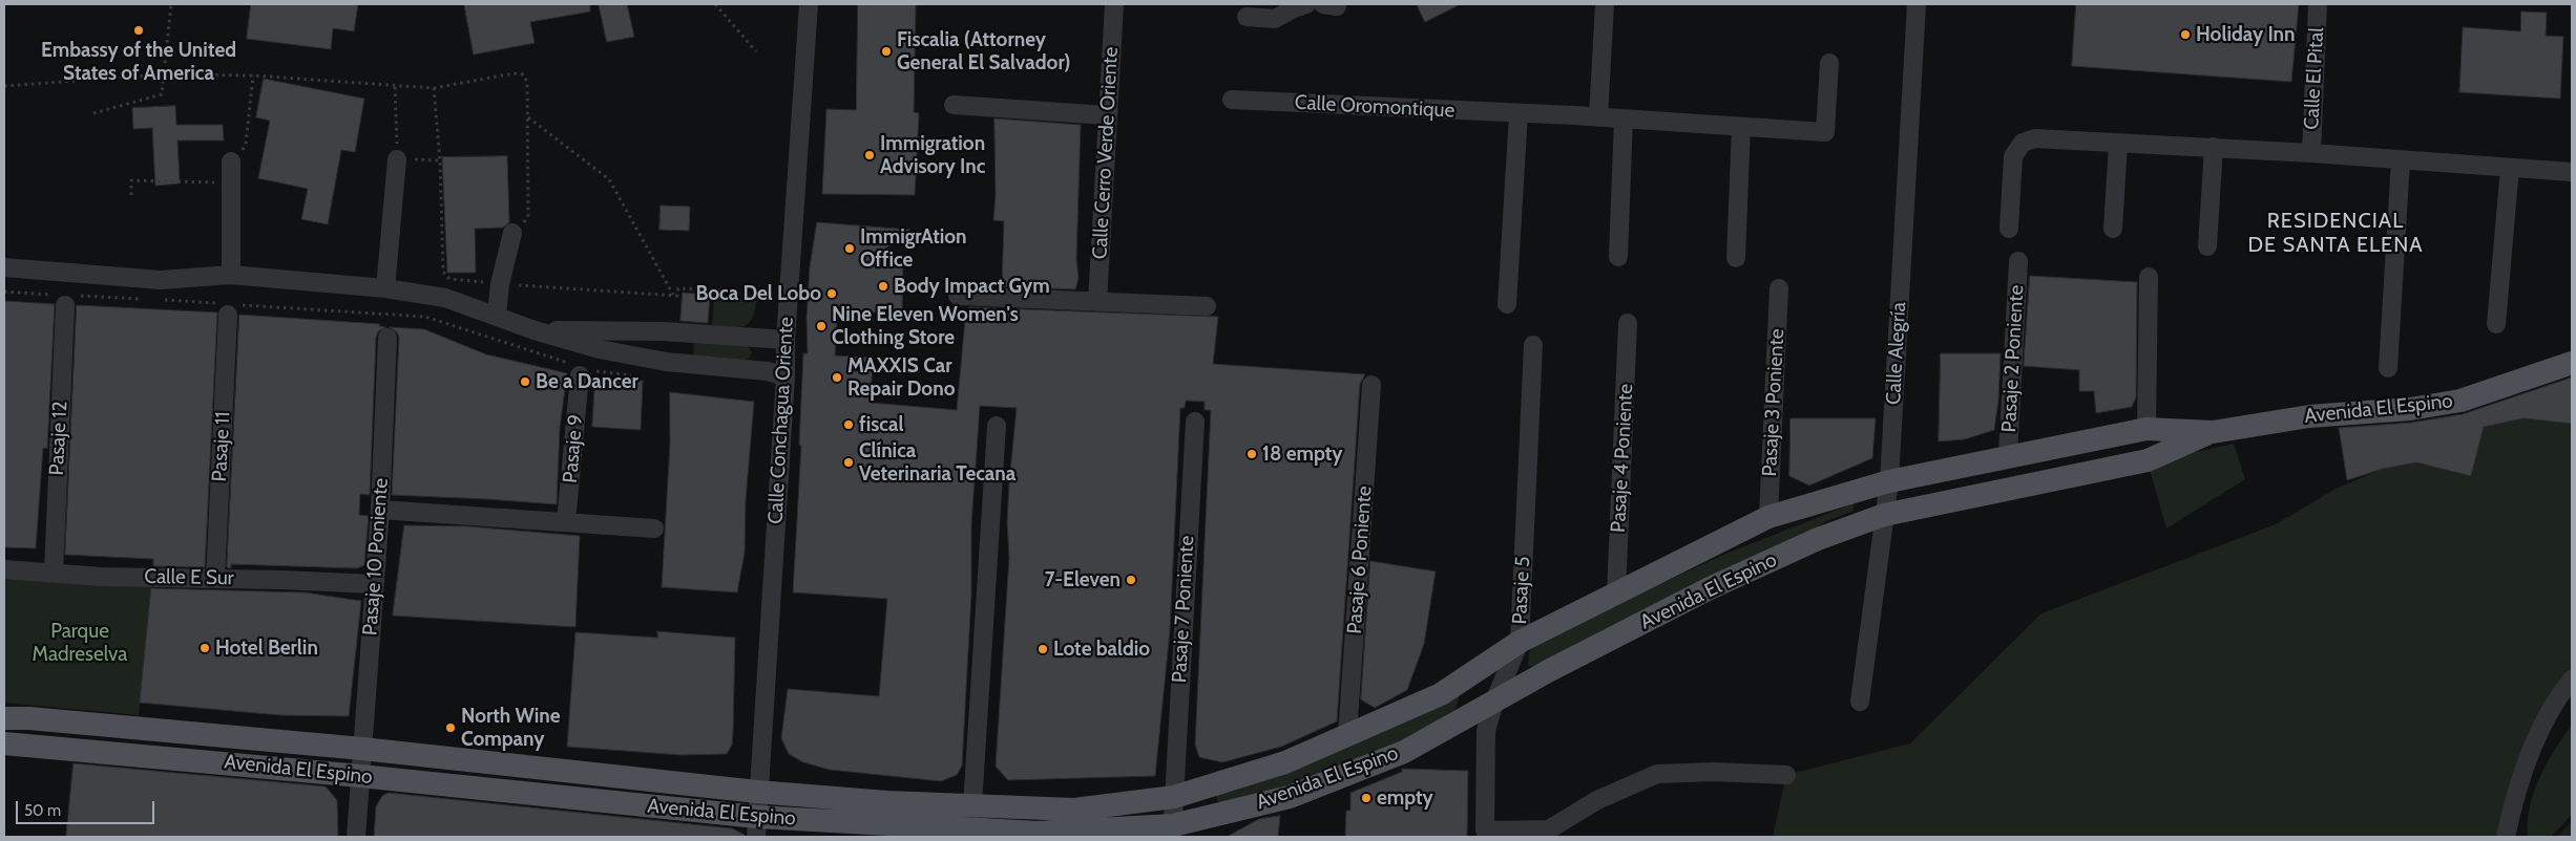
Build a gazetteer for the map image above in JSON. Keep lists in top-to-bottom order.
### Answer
{
  "streets": {
    "main road": ["Avenida El Espino"],
    "street": [
      "Calle El Pital",
      "Calle Oromontique",
      "Calle Cerro Verde Oriente",
      "Calle Alegría",
      "Pasaje 2 Poniente",
      "Pasaje 3 Poniente",
      "Calle Conchagua Oriente",
      "Pasaje 12",
      "Pasaje 11",
      "Pasaje 9",
      "Pasaje 4 Poniente",
      "Pasaje 10 Poniente",
      "Pasaje 6 Poniente",
      "Calle E Sur",
      "Pasaje 5",
      "Pasaje 7 Poniente"
    ]
  },
  "crossings": [
    ["Calle Alegría", "Avenida El Espino"],
    ["Pasaje 2 Poniente", "Avenida El Espino"],
    ["Pasaje 3 Poniente", "Avenida El Espino"],
    ["Avenida El Espino", "Calle Conchagua Oriente"],
    ["Avenida El Espino", "Pasaje 4 Poniente"],
    ["Avenida El Espino", "Pasaje 10 Poniente"],
    ["Avenida El Espino", "Pasaje 6 Poniente"],
    ["Avenida El Espino", "Pasaje 5"],
    ["Avenida El Espino", "Pasaje 7 Poniente"],
    ["Pasaje 12", "Calle E Sur"],
    ["Pasaje 11", "Calle E Sur"],
    ["Pasaje 10 Poniente", "Calle E Sur"]
  ],
  "districts": ["RESIDENCIAL DE SANTA ELENA"],
  "parks": ["Parque Madreselva"],
  "places": [
    "Embassy of the United States of America",
    "Holiday Inn",
    "Fiscalia (Attorney General El Salvador)",
    "Immigration Advisory Inc",
    "ImmigrAtion Office",
    "Body Impact Gym",
    "Boca Del Lobo",
    "Nine Eleven Women's Clothing Store",
    "MAXXIS Car Repair Dono",
    "Be a Dancer",
    "fiscal",
    "18 empty",
    "Clínica Veterinaria Tecana",
    "7-Eleven",
    "Hotel Berlin",
    "Lote baldio",
    "North Wine Company",
    "empty"
  ],
  "scale_bar": "50 m"
}
